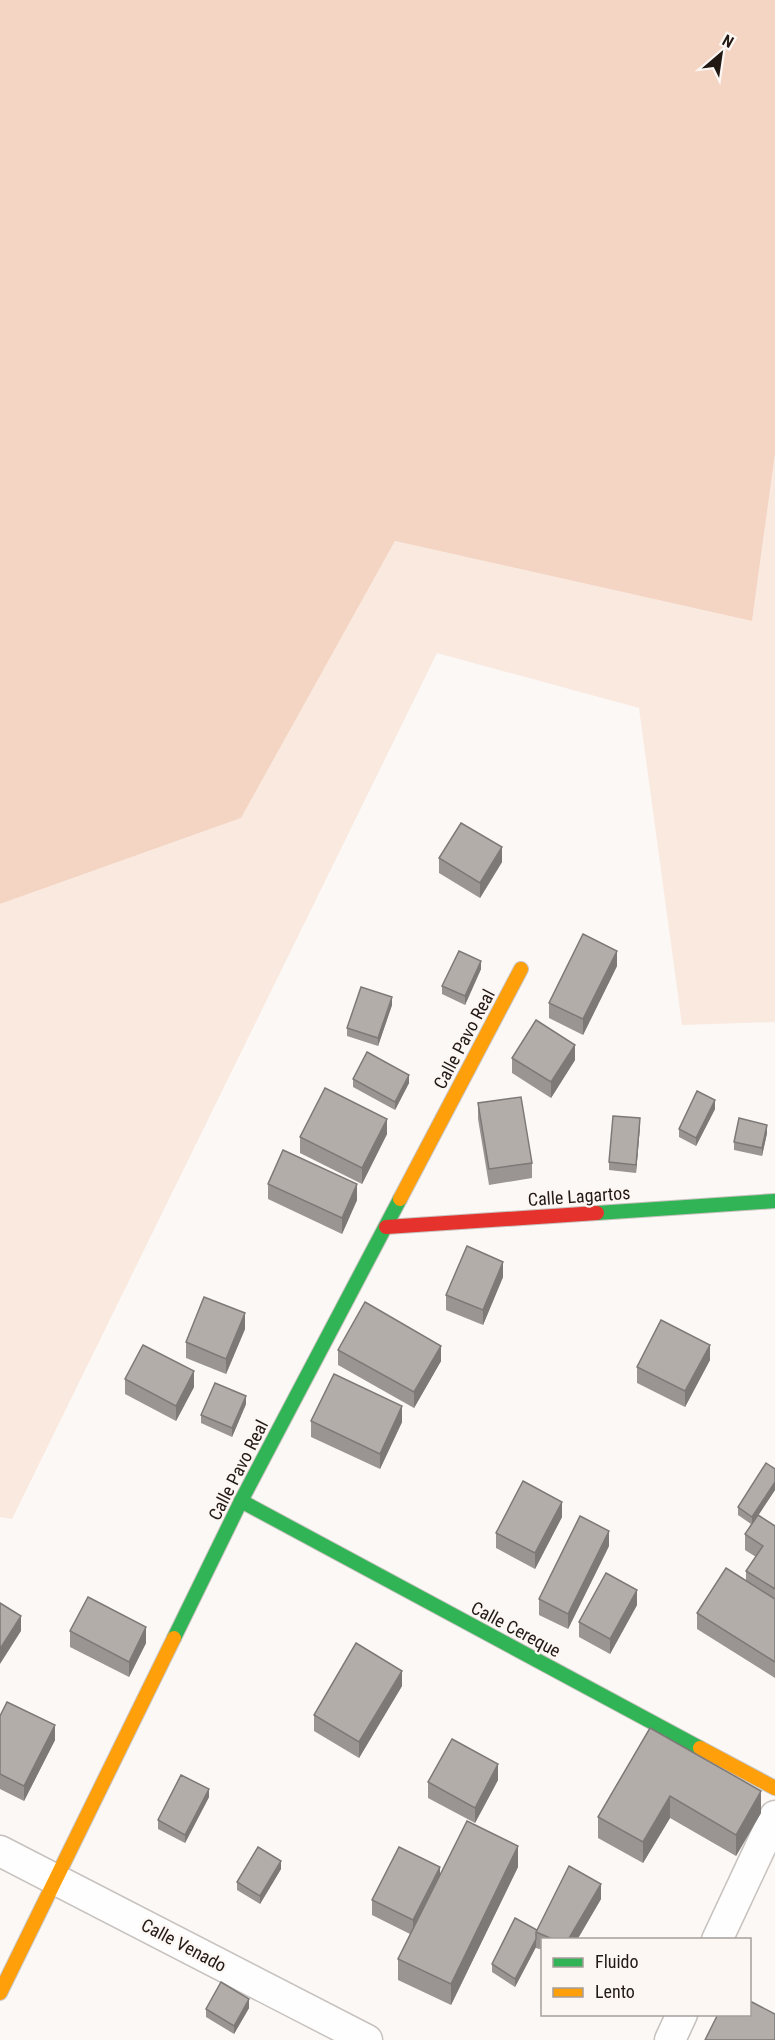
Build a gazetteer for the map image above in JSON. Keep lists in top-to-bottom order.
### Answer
{
  "streets": {
    "street": [
      "Calle Pavo Real",
      "Calle Lagartos",
      "Calle Cereque",
      "Calle Venado"
    ]
  },
  "crossings": [
    ["Calle Pavo Real", "Calle Lagartos"],
    ["Calle Pavo Real", "Calle Cereque"],
    ["Calle Pavo Real", "Calle Venado"]
  ],
  "legend": ["Fluido", "Lento"],
  "north": "top right"
}
